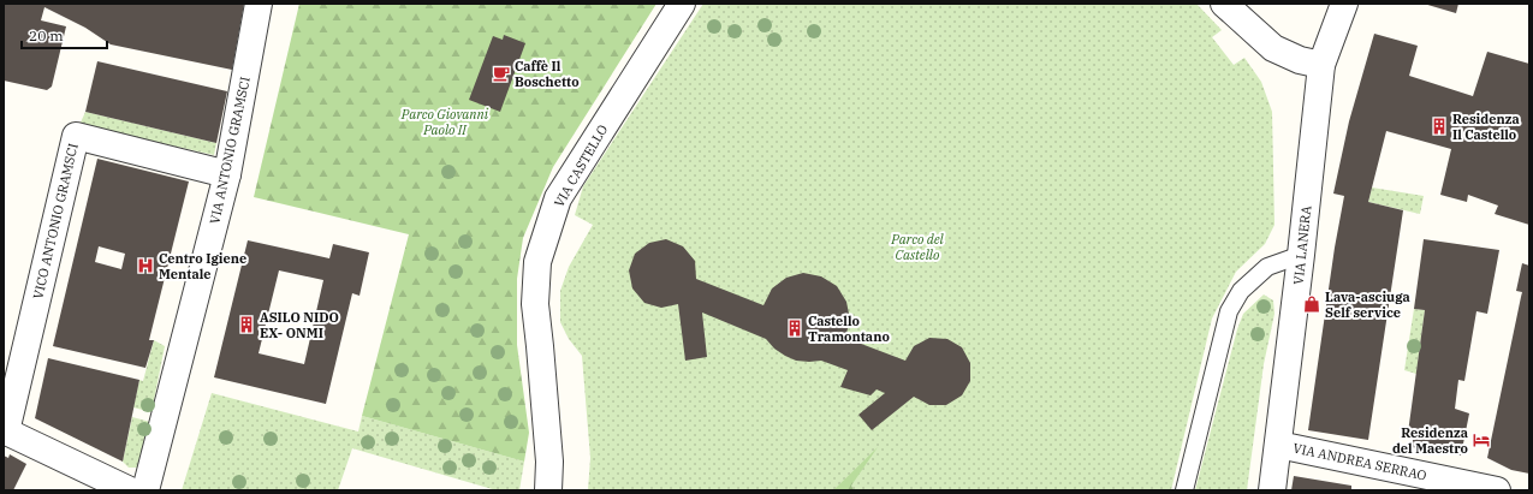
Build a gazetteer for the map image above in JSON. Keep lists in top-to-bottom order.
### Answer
{
  "streets": {
    "street": [
      "VIA ANTONIO GRAMSCI",
      "VIA CASTELLO",
      "VICO ANTONIO GRAMSCI",
      "VIA LANERA",
      "VIA ANDREA SERRAO"
    ]
  },
  "crossings": [
    ["VIA ANTONIO GRAMSCI", "VICO ANTONIO GRAMSCI"],
    ["VIA LANERA", "VIA ANDREA SERRAO"]
  ],
  "parks": ["Parco Giovanni Paolo II", "Parco del Castello"],
  "places": {
    "cafe": ["Caffè Il Boschetto"],
    "building": ["Residenza Il Castello", "ASILO NIDO EX- ONMI", "Castello Tramontano"],
    "hospital": ["Centro Igiene Mentale"],
    "shop": ["Lava-asciuga Self service"],
    "hotel": ["Residenza del Maestro"]
  },
  "scale_bar": "20 m"
}
